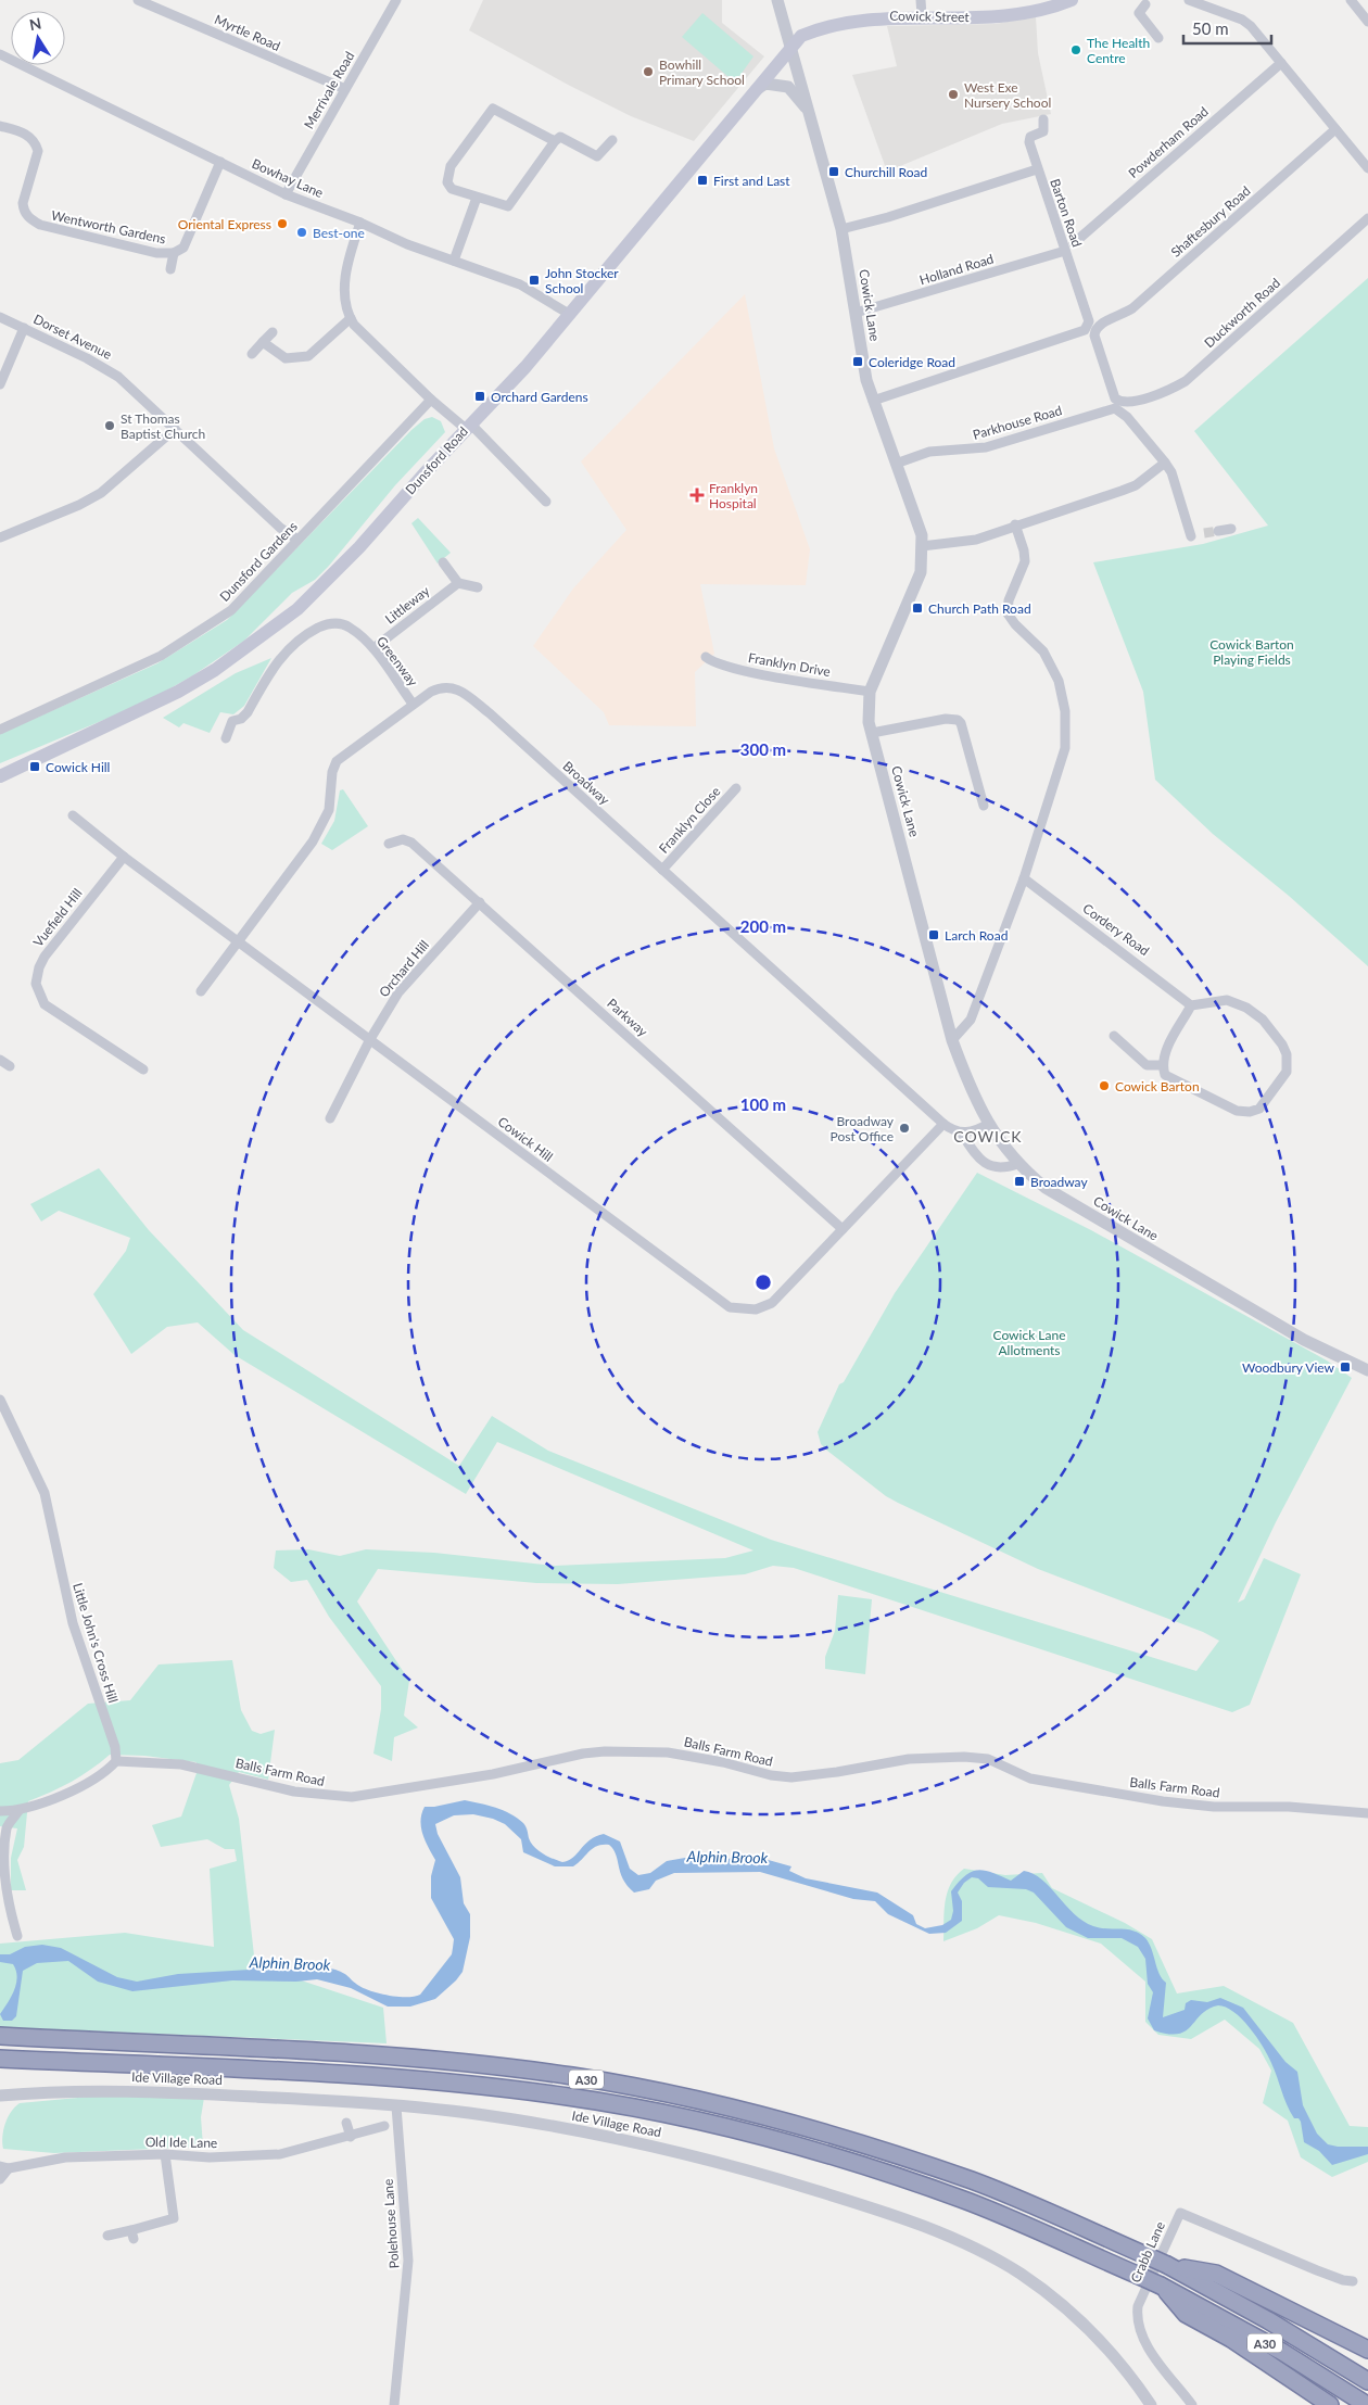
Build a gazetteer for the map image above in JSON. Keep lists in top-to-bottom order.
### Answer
{
  "streets": {
    "highway": ["A30"],
    "main road": ["Cowick Street", "Dunsford Road"],
    "street": [
      "Myrtle Road",
      "Merrivale Road",
      "Powderham Road",
      "Bowhay Lane",
      "Barton Road",
      "Shaftesbury Road",
      "Wentworth Gardens",
      "Holland Road",
      "Cowick Lane",
      "Duckworth Road",
      "Dorset Avenue",
      "Parkhouse Road",
      "Dunsford Gardens",
      "Littleway",
      "Greenway",
      "Franklyn Drive",
      "Broadway",
      "Franklyn Close",
      "Vuefield Hill",
      "Cordery Road",
      "Orchard Hill",
      "Parkway",
      "Cowick Hill",
      "Little John's Cross Hill",
      "Balls Farm Road",
      "Ide Village Road",
      "Old Ide Lane",
      "Polehouse Lane",
      "Crabb Lane"
    ]
  },
  "crossings": [
    ["Cowick Street", "Cowick Lane"],
    ["Cowick Street", "Dunsford Road"],
    ["Myrtle Road", "Merrivale Road"],
    ["Merrivale Road", "Bowhay Lane"],
    ["Bowhay Lane", "Wentworth Gardens"],
    ["Bowhay Lane", "Dunsford Road"],
    ["Barton Road", "Shaftesbury Road"],
    ["Barton Road", "Holland Road"],
    ["Barton Road", "Duckworth Road"],
    ["Barton Road", "Parkhouse Road"],
    ["Holland Road", "Cowick Lane"],
    ["Cowick Lane", "Parkhouse Road"],
    ["Cowick Lane", "Dunsford Road"],
    ["Cowick Lane", "Franklyn Drive"],
    ["Cowick Lane", "Broadway"],
    ["Duckworth Road", "Parkhouse Road"],
    ["Dorset Avenue", "Dunsford Gardens"],
    ["Littleway", "Greenway"],
    ["Greenway", "Broadway"],
    ["Broadway", "Franklyn Close"],
    ["Broadway", "Cowick Hill"],
    ["Vuefield Hill", "Cowick Hill"],
    ["Orchard Hill", "Parkway"],
    ["Orchard Hill", "Cowick Hill"],
    ["Parkway", "Cowick Hill"],
    ["Little John's Cross Hill", "Balls Farm Road"],
    ["Ide Village Road", "Polehouse Lane"]
  ],
  "districts": ["COWICK"],
  "water": ["Alphin Brook"],
  "parks": ["Cowick Barton Playing Fields", "Cowick Lane Allotments"],
  "places": {
    "other": [
      "The Health Centre",
      "Bowhill Primary School",
      "West Exe Nursery School",
      "Oriental Express",
      "Best-one",
      "St Thomas Baptist Church",
      "Cowick Barton",
      "Broadway Post Office"
    ],
    "transit": [
      "Churchill Road",
      "First and Last",
      "John Stocker School",
      "Coleridge Road",
      "Orchard Gardens",
      "Church Path Road",
      "Cowick Hill",
      "Larch Road",
      "Broadway",
      "Woodbury View"
    ],
    "health": ["Franklyn Hospital"]
  },
  "scale_bar": "50 m",
  "north": "top",
  "rings": ["300 m", "200 m", "100 m"]
}
